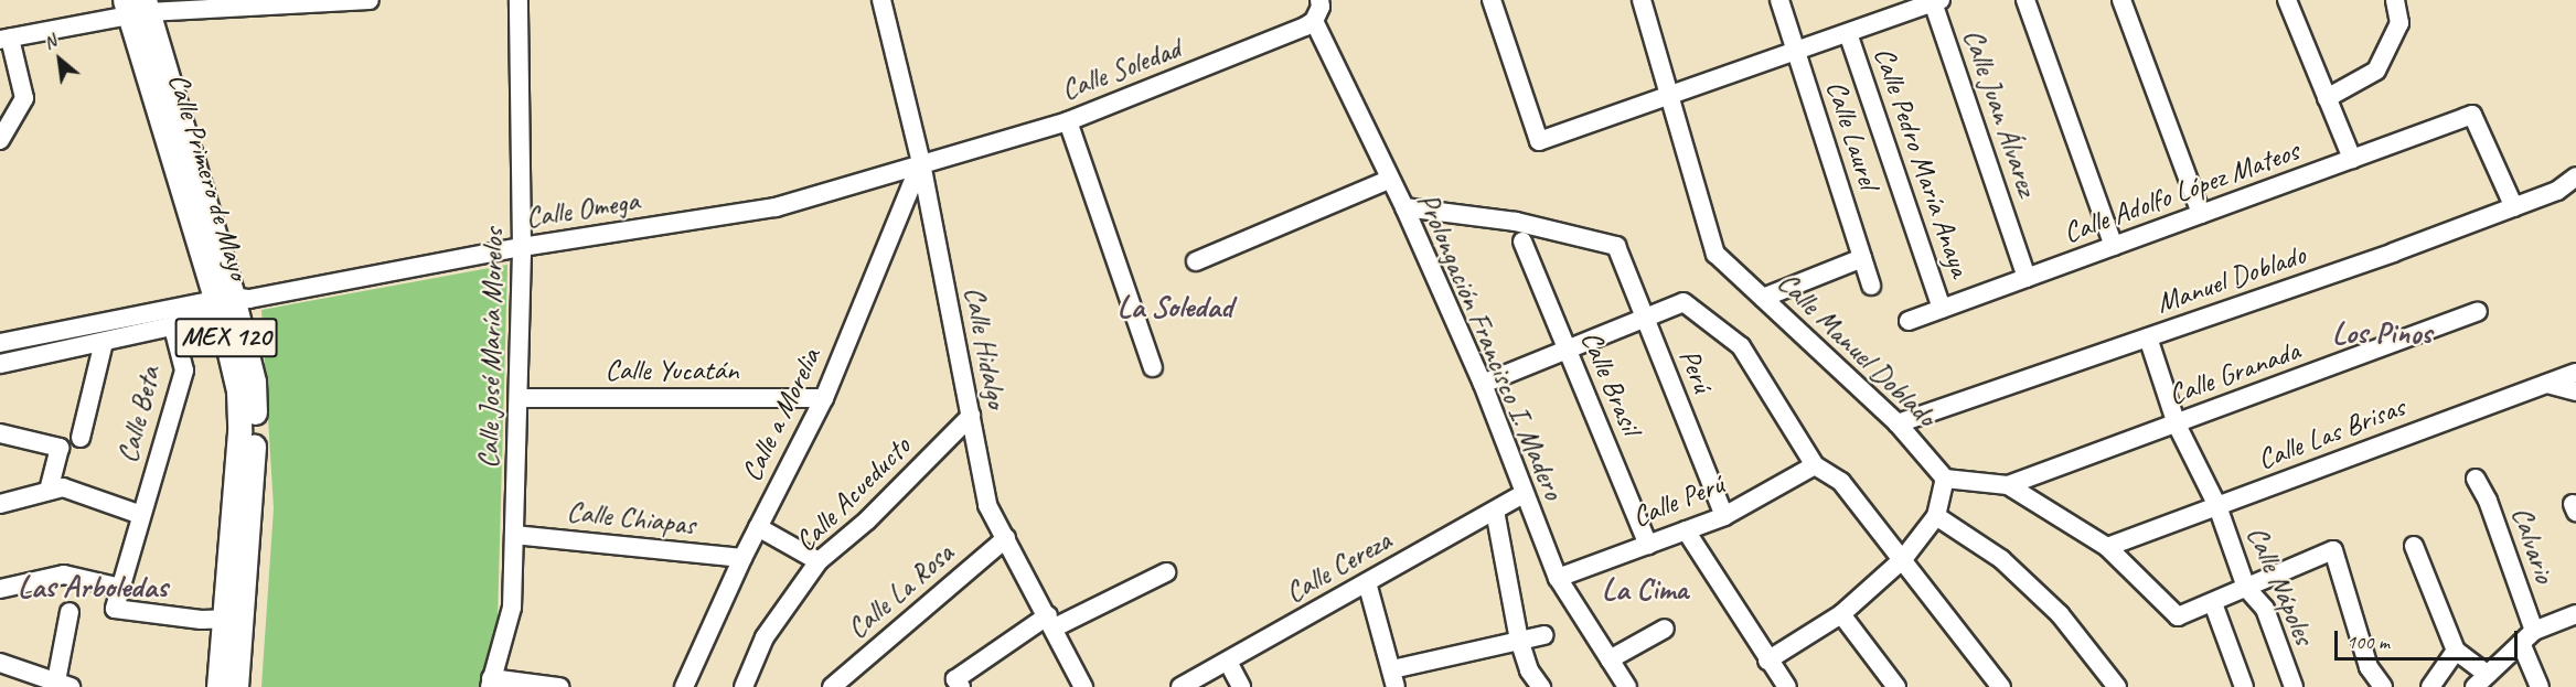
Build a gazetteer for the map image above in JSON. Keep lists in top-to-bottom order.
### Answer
{
  "streets": {
    "main road": ["Calle Primero de Mayo", "MEX 120"],
    "street": [
      "Calle Soledad",
      "Calle Juan Álvarez",
      "Calle Laurel",
      "Calle Pedro María Anaya",
      "Calle Adolfo López Mateos",
      "Calle Omega",
      "Manuel Doblado",
      "Prolongación Francisco I. Madero",
      "Calle Hidalgo",
      "Calle José María Morelos",
      "Calle Manuel Doblado",
      "Calle Yucatán",
      "Perú",
      "Calle Granada",
      "Calle Brasil",
      "Calle Beta",
      "Calle a Morelia",
      "Calle Las Brisas",
      "Calle Acueducto",
      "Calle Perú",
      "Calle Chiapas",
      "Calvario",
      "Calle Cereza",
      "Calle Nápoles",
      "Calle La Rosa"
    ]
  },
  "crossings": [
    ["Calle Soledad", "Calle Omega"],
    ["Calle Soledad", "Prolongación Francisco I. Madero"],
    ["Calle Soledad", "Calle Hidalgo"],
    ["Calle Soledad", "Calle a Morelia"],
    ["Calle Juan Álvarez", "Calle Adolfo López Mateos"],
    ["Calle Pedro María Anaya", "Calle Adolfo López Mateos"],
    ["Calle Primero de Mayo", "Calle Omega"],
    ["Calle Primero de Mayo", "Calle Beta"],
    ["Calle Adolfo López Mateos", "Manuel Doblado"],
    ["Calle Omega", "Calle Hidalgo"],
    ["Calle Omega", "Calle José María Morelos"],
    ["Calle Omega", "Calle Beta"],
    ["Calle Omega", "Calle a Morelia"],
    ["Manuel Doblado", "Calle Manuel Doblado"],
    ["Manuel Doblado", "Calle Nápoles"],
    ["Prolongación Francisco I. Madero", "Perú"],
    ["Prolongación Francisco I. Madero", "Calle Perú"],
    ["Prolongación Francisco I. Madero", "Calle Cereza"],
    ["Calle Hidalgo", "Calle a Morelia"],
    ["Calle Hidalgo", "Calle Acueducto"],
    ["Calle Hidalgo", "Calle La Rosa"],
    ["Calle José María Morelos", "Calle Yucatán"],
    ["Calle José María Morelos", "Calle Chiapas"],
    ["Calle Yucatán", "Calle a Morelia"],
    ["Perú", "Calle Perú"],
    ["Calle Granada", "Calle Nápoles"],
    ["Calle Brasil", "Calle Perú"],
    ["Calle a Morelia", "Calle Chiapas"],
    ["Calle Las Brisas", "Calle Nápoles"]
  ],
  "districts": [
    "La Soledad",
    "Los Pinos",
    "Las Arboledas",
    "La Cima"
  ],
  "scale_bar": "100 m",
  "north": "top left"
}
